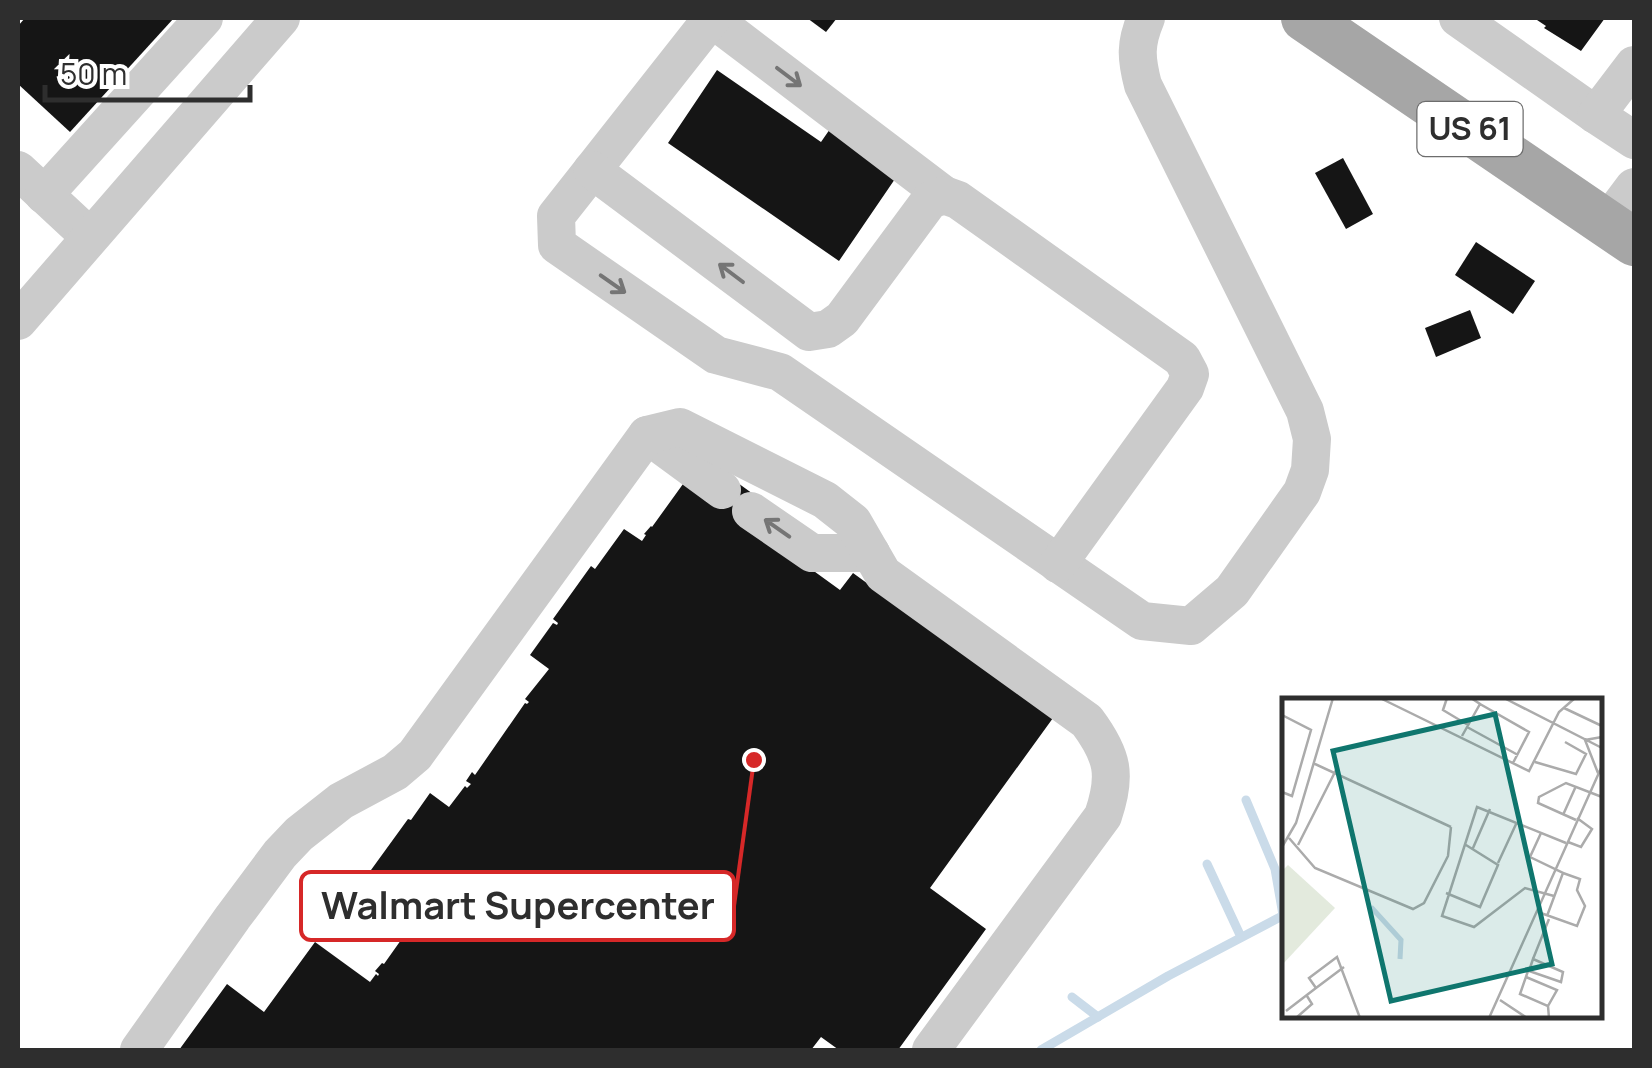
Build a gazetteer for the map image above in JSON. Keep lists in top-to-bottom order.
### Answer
{
  "streets": {
    "main road": ["US 61"]
  },
  "places": ["Walmart Supercenter"],
  "scale_bar": "50 m"
}
